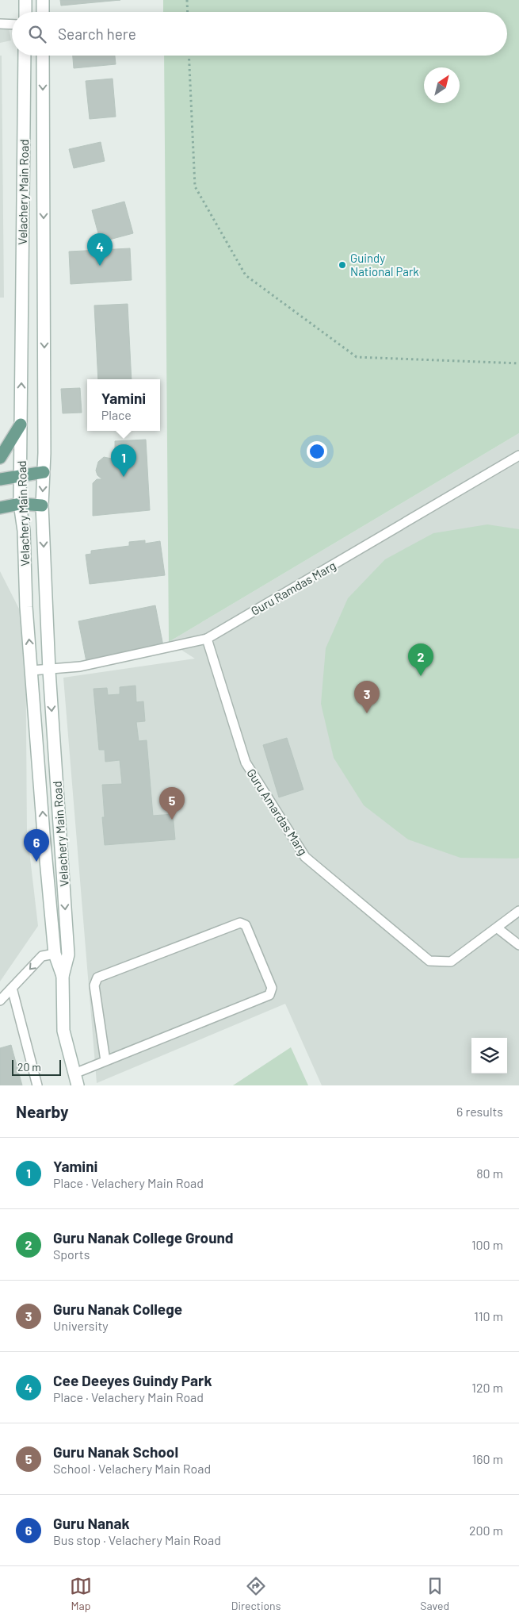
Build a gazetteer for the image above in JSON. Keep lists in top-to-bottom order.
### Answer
{
  "streets": {
    "main road": ["Velachery Main Road"],
    "lane": ["Guru Ramdas Marg", "Guru Amardas Marg"]
  },
  "crossings": [
    ["Velachery Main Road", "Guru Ramdas Marg"],
    ["Guru Ramdas Marg", "Guru Amardas Marg"]
  ],
  "places": ["Guindy National Park"],
  "scale_bar": "20 m",
  "north": "top right",
  "page": {
    "search": "Search here",
    "pins": [
      "4",
      "1",
      "2",
      "3",
      "5",
      "6"
    ],
    "popup": ["Yamini", "Place"],
    "scale": "20 m",
    "heading": ["Nearby", "6 results"],
    "list": [
      {
        "mark": "1",
        "name": "Yamini",
        "note": "Place · Velachery Main Road",
        "value": "80 m"
      },
      {
        "mark": "2",
        "name": "Guru Nanak College Ground",
        "note": "Sports",
        "value": "100 m"
      },
      {
        "mark": "3",
        "name": "Guru Nanak College",
        "note": "University",
        "value": "110 m"
      },
      {
        "mark": "4",
        "name": "Cee Deeyes Guindy Park",
        "note": "Place · Velachery Main Road",
        "value": "120 m"
      },
      {
        "mark": "5",
        "name": "Guru Nanak School",
        "note": "School · Velachery Main Road",
        "value": "160 m"
      },
      {
        "mark": "6",
        "name": "Guru Nanak",
        "note": "Bus stop · Velachery Main Road",
        "value": "200 m"
      }
    ],
    "nav": ["Map", "Directions", "Saved"]
  }
}
